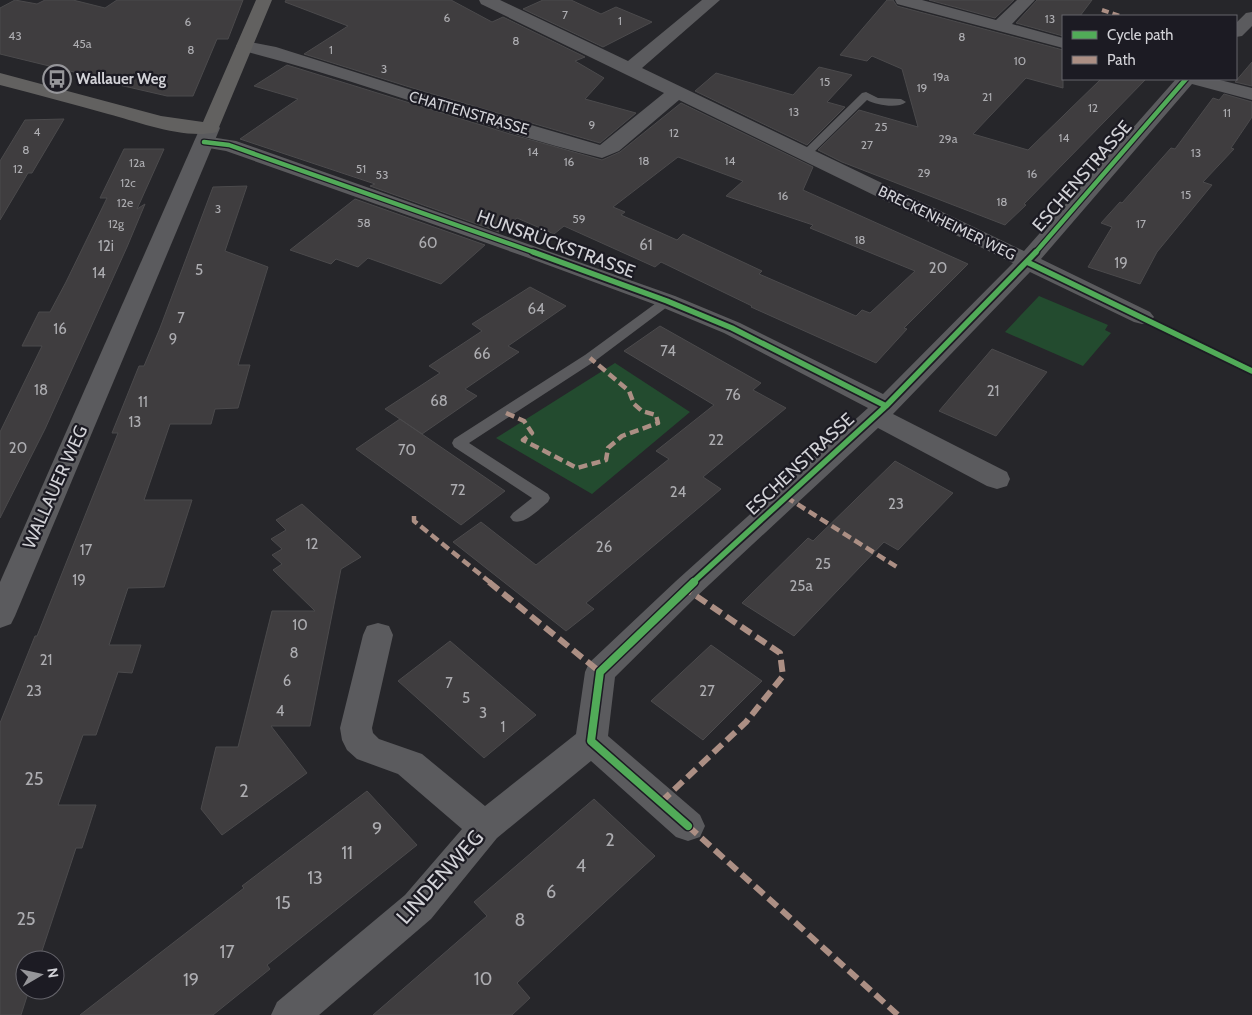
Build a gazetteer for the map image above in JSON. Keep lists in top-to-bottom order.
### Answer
{
  "streets": {
    "main road": ["HUNSRÜCKSTRASSE", "WALLAUER WEG"],
    "street": [
      "CHATTENSTRASSE",
      "ESCHENSTRASSE",
      "BRECKENHEIMER WEG",
      "LINDENWEG"
    ]
  },
  "crossings": [
    ["CHATTENSTRASSE", "BRECKENHEIMER WEG"],
    ["CHATTENSTRASSE", "WALLAUER WEG"],
    ["ESCHENSTRASSE", "BRECKENHEIMER WEG"],
    ["ESCHENSTRASSE", "HUNSRÜCKSTRASSE"],
    ["ESCHENSTRASSE", "LINDENWEG"],
    ["HUNSRÜCKSTRASSE", "WALLAUER WEG"]
  ],
  "places": {
    "bus stop": ["Wallauer Weg"]
  },
  "house_numbers": [
    "7",
    "6",
    "13",
    "1",
    "6",
    "43",
    "8",
    "8",
    "45a",
    "8",
    "1",
    "10",
    "3",
    "19a",
    "15",
    "19",
    "21",
    "12",
    "13",
    "11",
    "9",
    "25",
    "4",
    "12",
    "14",
    "29a",
    "27",
    "8",
    "14",
    "13",
    "18",
    "14",
    "16",
    "12a",
    "12",
    "51",
    "29",
    "16",
    "53",
    "12c",
    "15",
    "16",
    "18",
    "12e",
    "3",
    "59",
    "58",
    "12g",
    "17",
    "18",
    "60",
    "61",
    "12i",
    "19",
    "20",
    "5",
    "14",
    "64",
    "7",
    "16",
    "9",
    "74",
    "66",
    "18",
    "21",
    "76",
    "68",
    "11",
    "13",
    "22",
    "20",
    "70",
    "72",
    "24",
    "23",
    "12",
    "26",
    "17",
    "25",
    "19",
    "25a",
    "10",
    "8",
    "21",
    "6",
    "7",
    "23",
    "27",
    "5",
    "4",
    "3",
    "1",
    "25",
    "2",
    "9",
    "2",
    "11",
    "4",
    "13",
    "6",
    "15",
    "25",
    "8",
    "17",
    "10",
    "19"
  ],
  "legend": ["Cycle path", "Path"],
  "north": "right"
}
